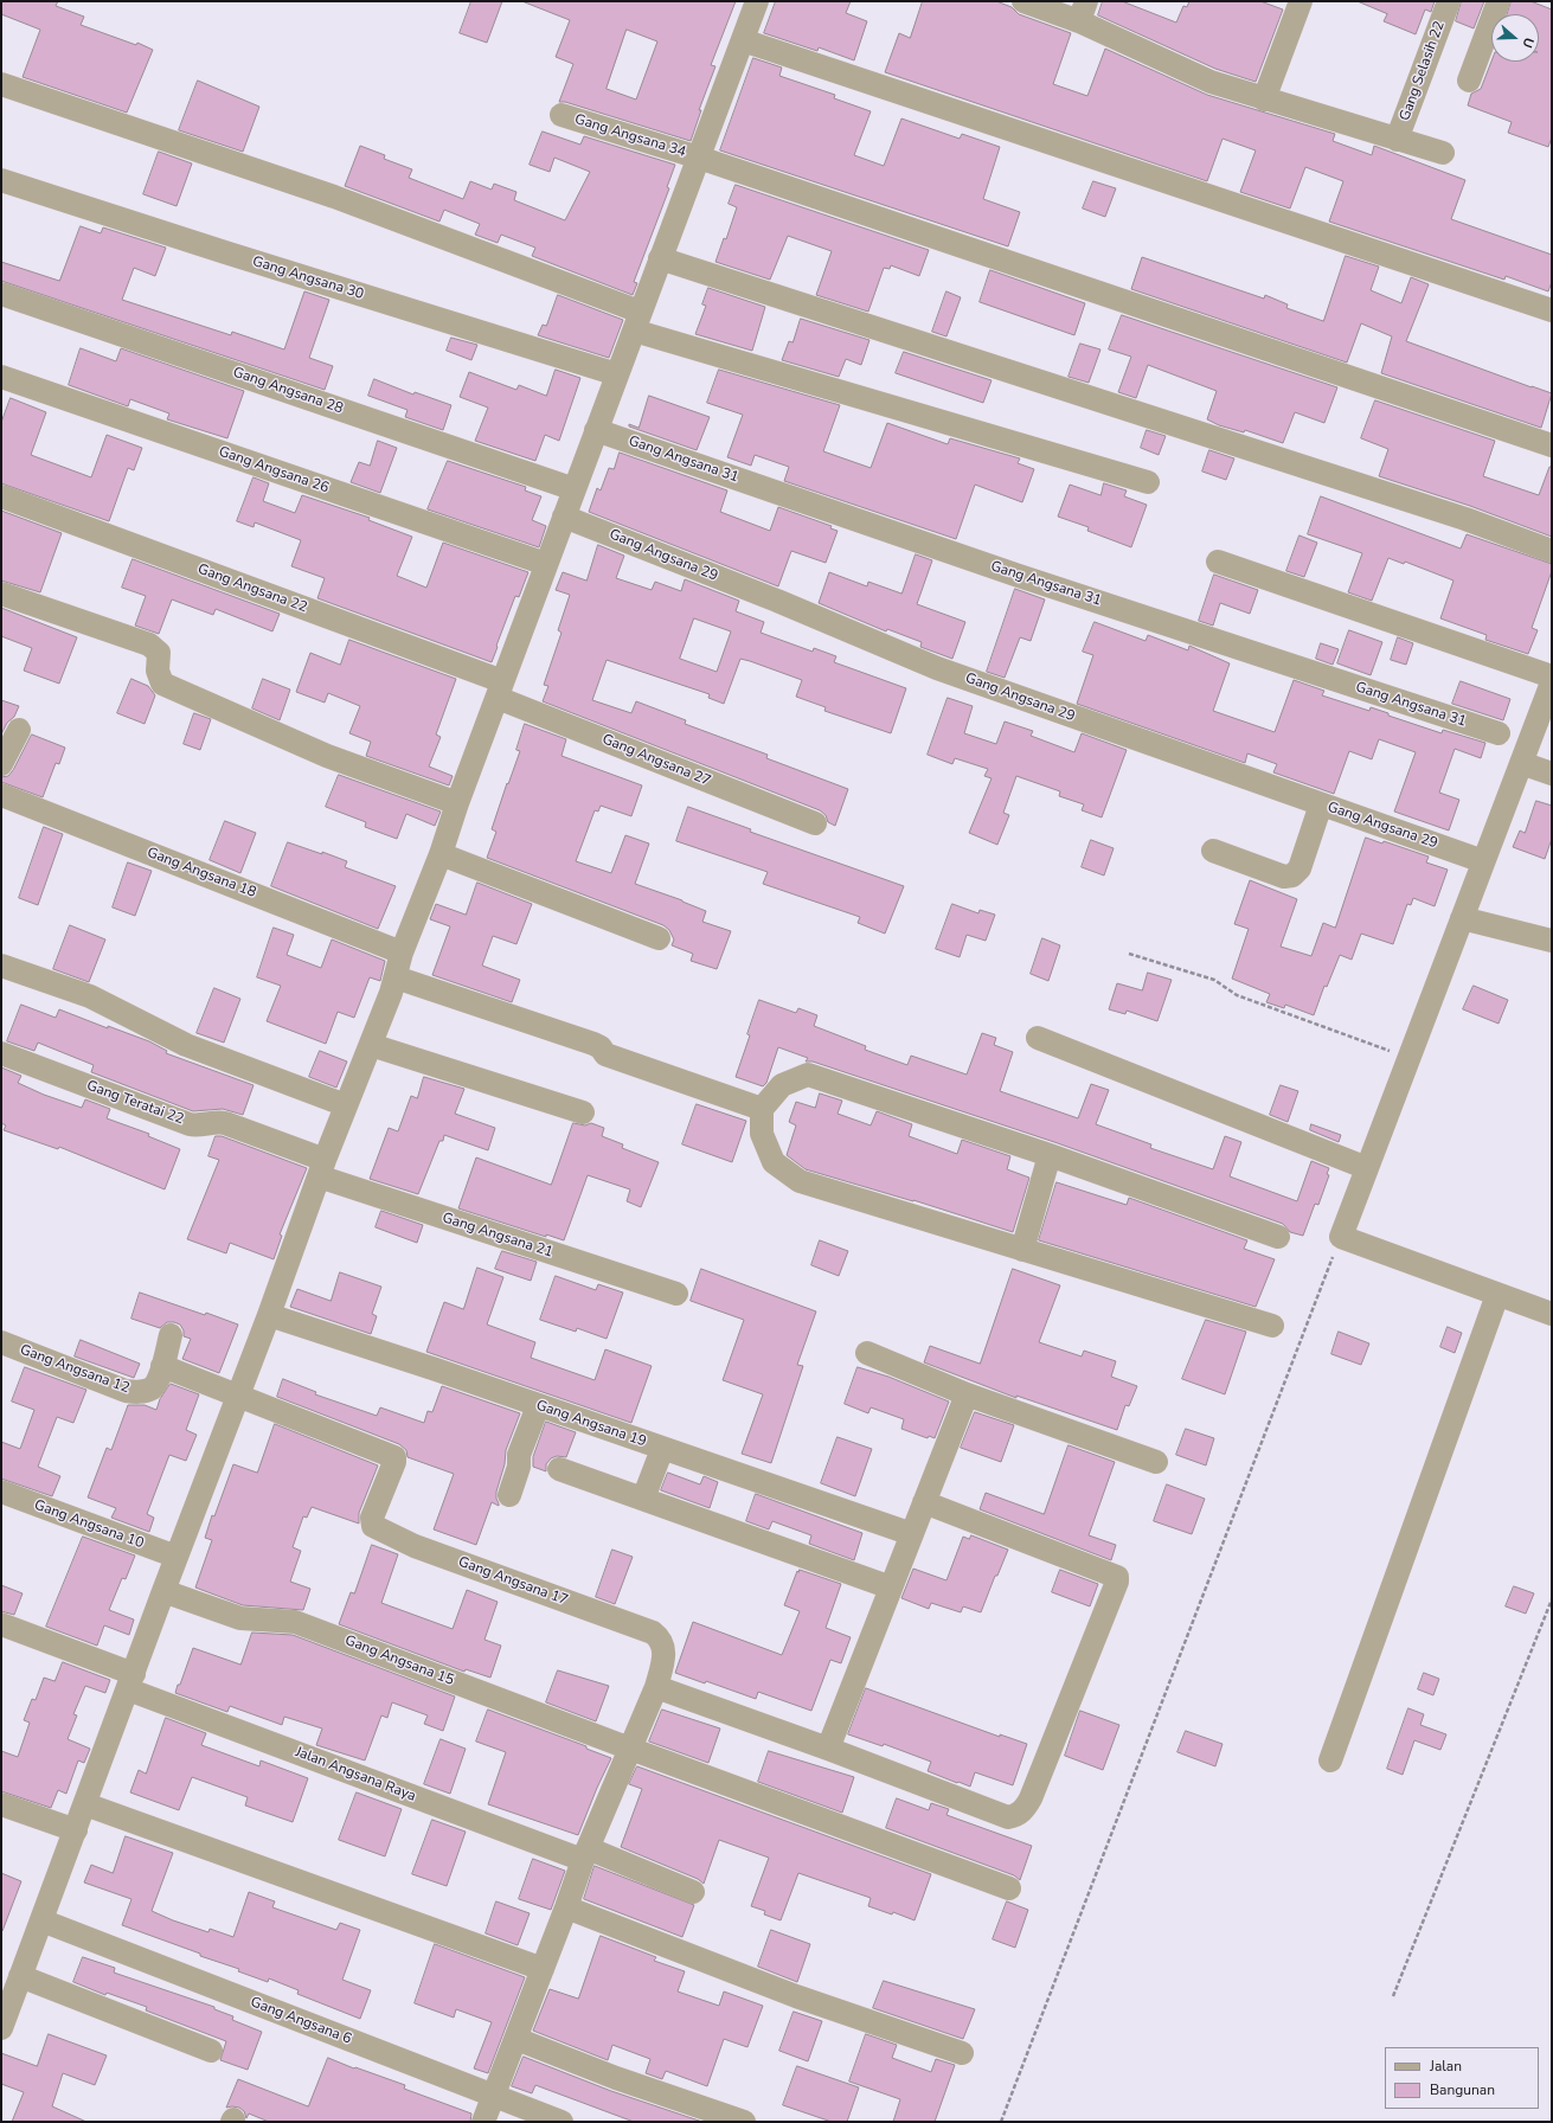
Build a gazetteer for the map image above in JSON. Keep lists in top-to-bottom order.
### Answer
{
  "streets": {
    "street": [
      "Gang Selasih 22",
      "Gang Angsana 34",
      "Gang Angsana 30",
      "Gang Angsana 28",
      "Gang Angsana 31",
      "Gang Angsana 26",
      "Gang Angsana 29",
      "Gang Angsana 22",
      "Gang Angsana 27",
      "Gang Angsana 18",
      "Gang Teratai 22",
      "Gang Angsana 21",
      "Gang Angsana 12",
      "Gang Angsana 19",
      "Gang Angsana 10",
      "Gang Angsana 17",
      "Gang Angsana 15",
      "Jalan Angsana Raya",
      "Gang Angsana 6"
    ]
  },
  "crossings": [
    ["Gang Angsana 22", "Gang Angsana 27"],
    ["Gang Teratai 22", "Gang Angsana 21"]
  ],
  "legend": ["Jalan", "Bangunan"],
  "north": "right"
}
